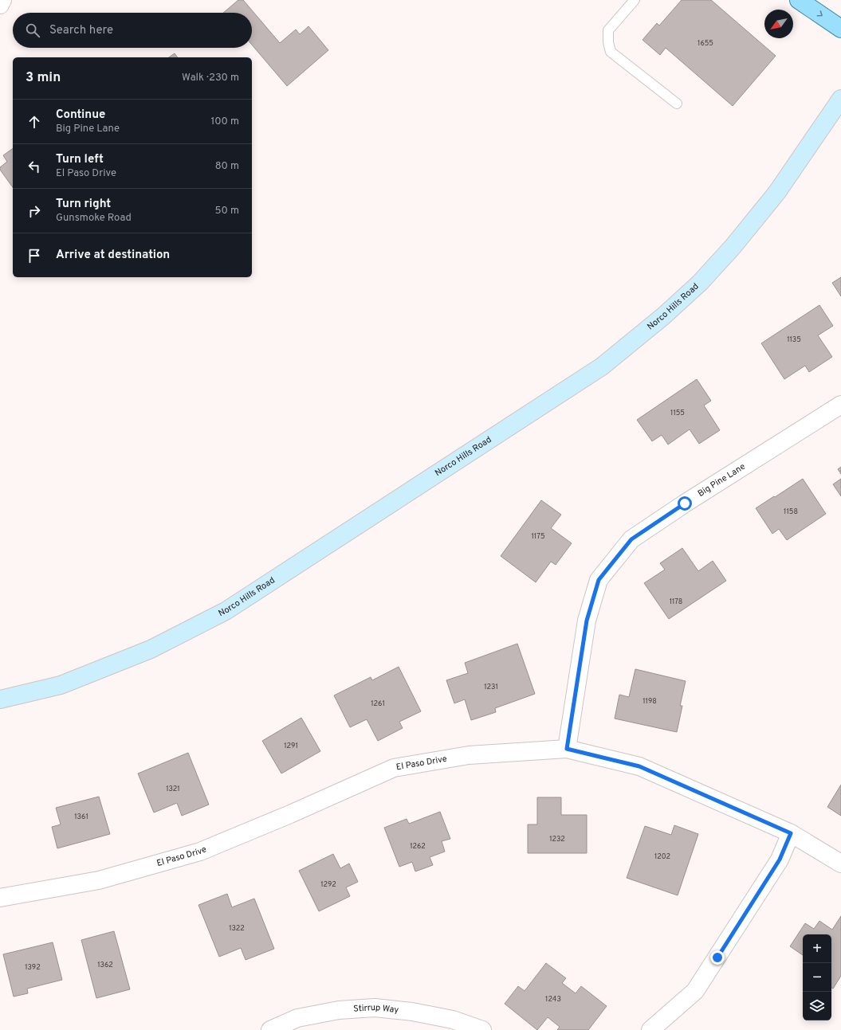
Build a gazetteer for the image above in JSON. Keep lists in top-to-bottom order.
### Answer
{
  "streets": {
    "street": [
      "Norco Hills Road",
      "Big Pine Lane",
      "El Paso Drive",
      "Stirrup Way"
    ]
  },
  "crossings": [
    ["Big Pine Lane", "El Paso Drive"]
  ],
  "house_numbers": [
    "1655",
    "1135",
    "1155",
    "1158",
    "1175",
    "1178",
    "1231",
    "1198",
    "1261",
    "1291",
    "1321",
    "1361",
    "1232",
    "1262",
    "1202",
    "1292",
    "1322",
    "1362",
    "1392",
    "1243"
  ],
  "north": "bottom left",
  "page": {
    "search": "Search here",
    "heading": ["3 min", "Walk · 230 m"],
    "list": [
      ["Continue", "Big Pine Lane", "100 m"],
      ["Turn left", "El Paso Drive", "80 m"],
      ["Turn right", "Gunsmoke Road", "50 m"],
      "Arrive at destination"
    ],
    "map_buttons": ["+", "−"]
  }
}
